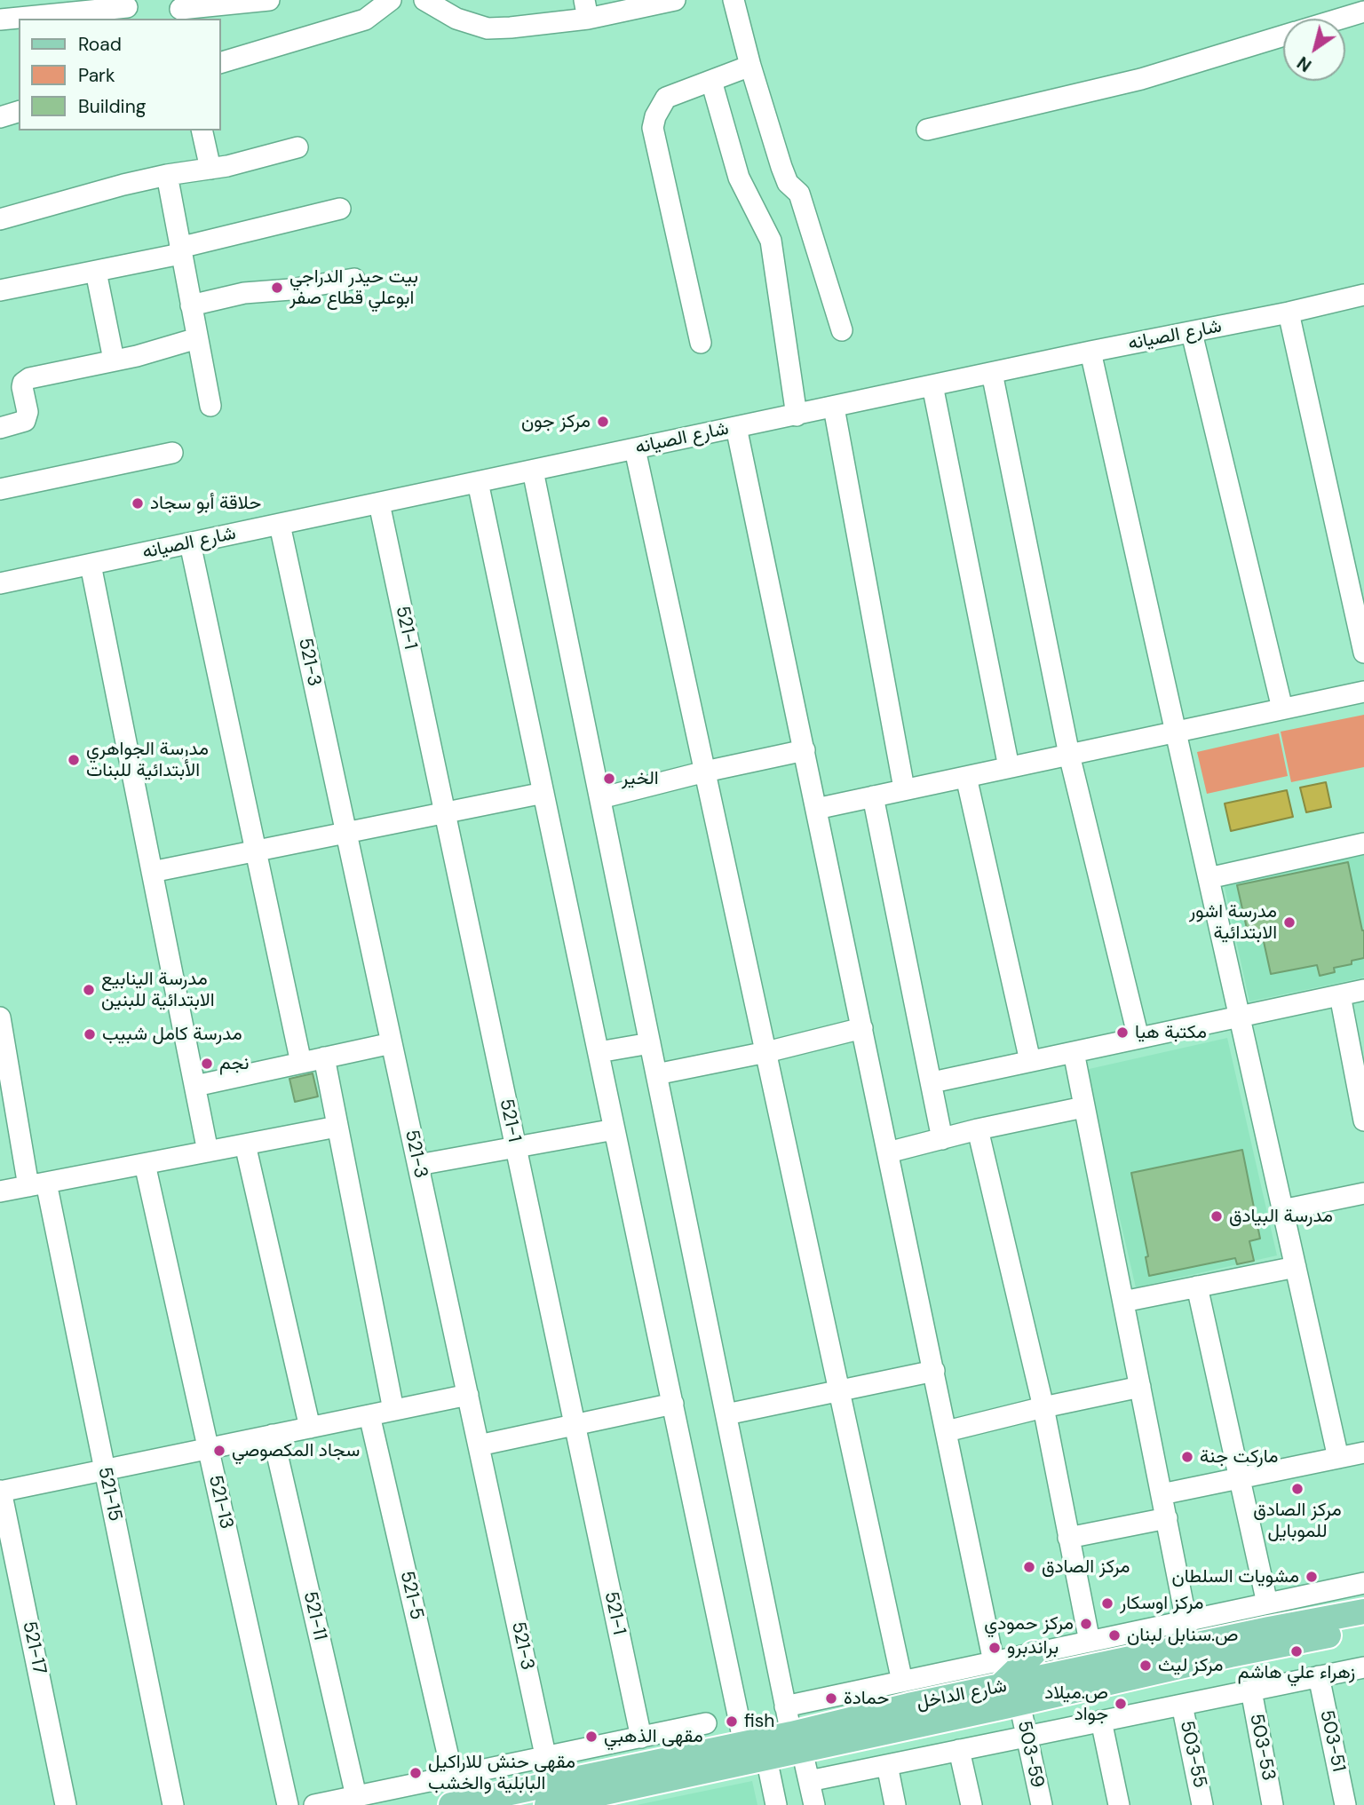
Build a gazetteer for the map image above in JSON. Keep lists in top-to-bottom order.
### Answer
{
  "streets": {
    "main road": ["شارع الداخل"],
    "street": [
      "شارع الصيانه",
      "521-1",
      "521-3",
      "521-15",
      "521-13",
      "521-5",
      "521-11",
      "521-17",
      "503-51",
      "503-53",
      "503-59",
      "503-55"
    ]
  },
  "crossings": [
    ["شارع الصيانه", "521-1"],
    ["شارع الصيانه", "521-3"],
    ["521-3", "شارع الداخل"],
    ["شارع الداخل", "503-59"]
  ],
  "places": [
    "بيت حيدر الدراجي ابوعلي قطاع صفر",
    "مركز جون",
    "حلاقة أبو سجاد",
    "مدرسة الجواهري الأبتدائية للبنات",
    "الخير",
    "مدرسة اشور الابتدائية",
    "مدرسة الينابيع الابتدائية للبنين",
    "مكتبة هيا",
    "مدرسة كامل شبيب",
    "نجم",
    "مدرسة البيادق",
    "سجاد المكصوصي",
    "ماركت جنة",
    "مركز الصادق للموبايل",
    "مركز الصادق",
    "مشويات السلطان",
    "مركز اوسكار",
    "مركز حمودي",
    "ص.سنابل لبنان",
    "براندبرو",
    "زهراء علي هاشم",
    "مركز ليث",
    "حمادة",
    "ص.ميلاد جواد",
    "fish",
    "مقهى الذهبي",
    "مقهى حنش للاراكيل البابلية والخشب"
  ],
  "legend": ["Road", "Park", "Building"],
  "north": "bottom left"
}
